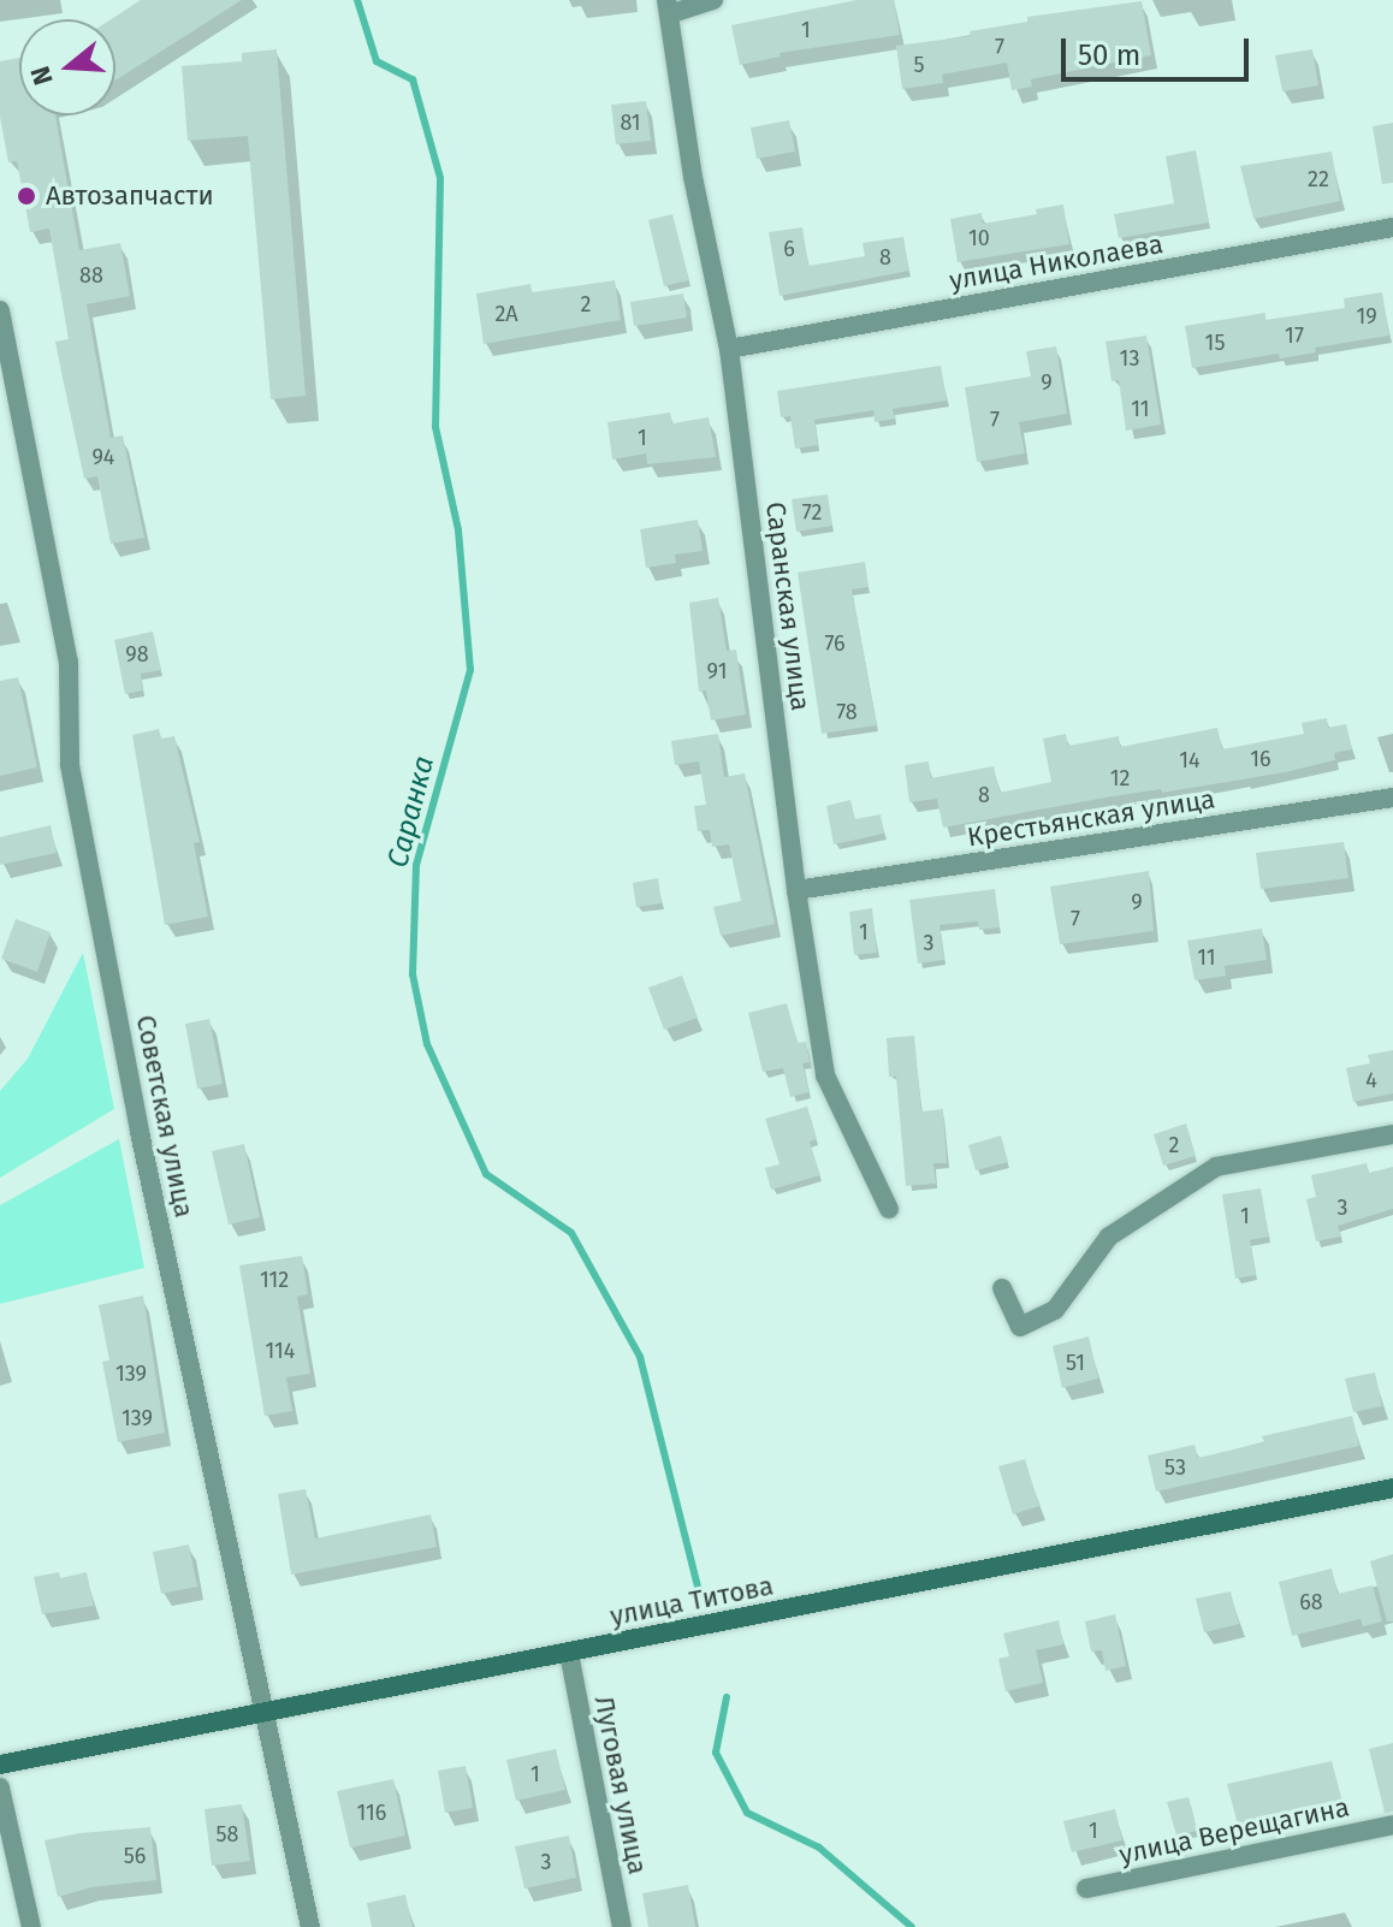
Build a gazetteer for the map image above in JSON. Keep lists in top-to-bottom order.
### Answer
{
  "streets": {
    "main road": ["улица Титова"],
    "street": [
      "улица Николаева",
      "Саранская улица",
      "Крестьянская улица",
      "Советская улица",
      "Луговая улица",
      "улица Верещагина"
    ]
  },
  "crossings": [
    ["улица Николаева", "Саранская улица"],
    ["Саранская улица", "Крестьянская улица"],
    ["Советская улица", "улица Титова"],
    ["улица Титова", "Луговая улица"]
  ],
  "water": ["Саранка"],
  "places": ["Автозапчасти"],
  "house_numbers": [
    "1",
    "7",
    "5",
    "81",
    "22",
    "10",
    "6",
    "8",
    "88",
    "2",
    "2А",
    "19",
    "17",
    "15",
    "13",
    "9",
    "11",
    "7",
    "1",
    "94",
    "72",
    "76",
    "98",
    "91",
    "78",
    "16",
    "14",
    "12",
    "8",
    "9",
    "7",
    "1",
    "3",
    "11",
    "4",
    "2",
    "3",
    "1",
    "112",
    "114",
    "51",
    "139",
    "139",
    "53",
    "68",
    "1",
    "116",
    "1",
    "58",
    "56",
    "3"
  ],
  "scale_bar": "50 m",
  "north": "left"
}
